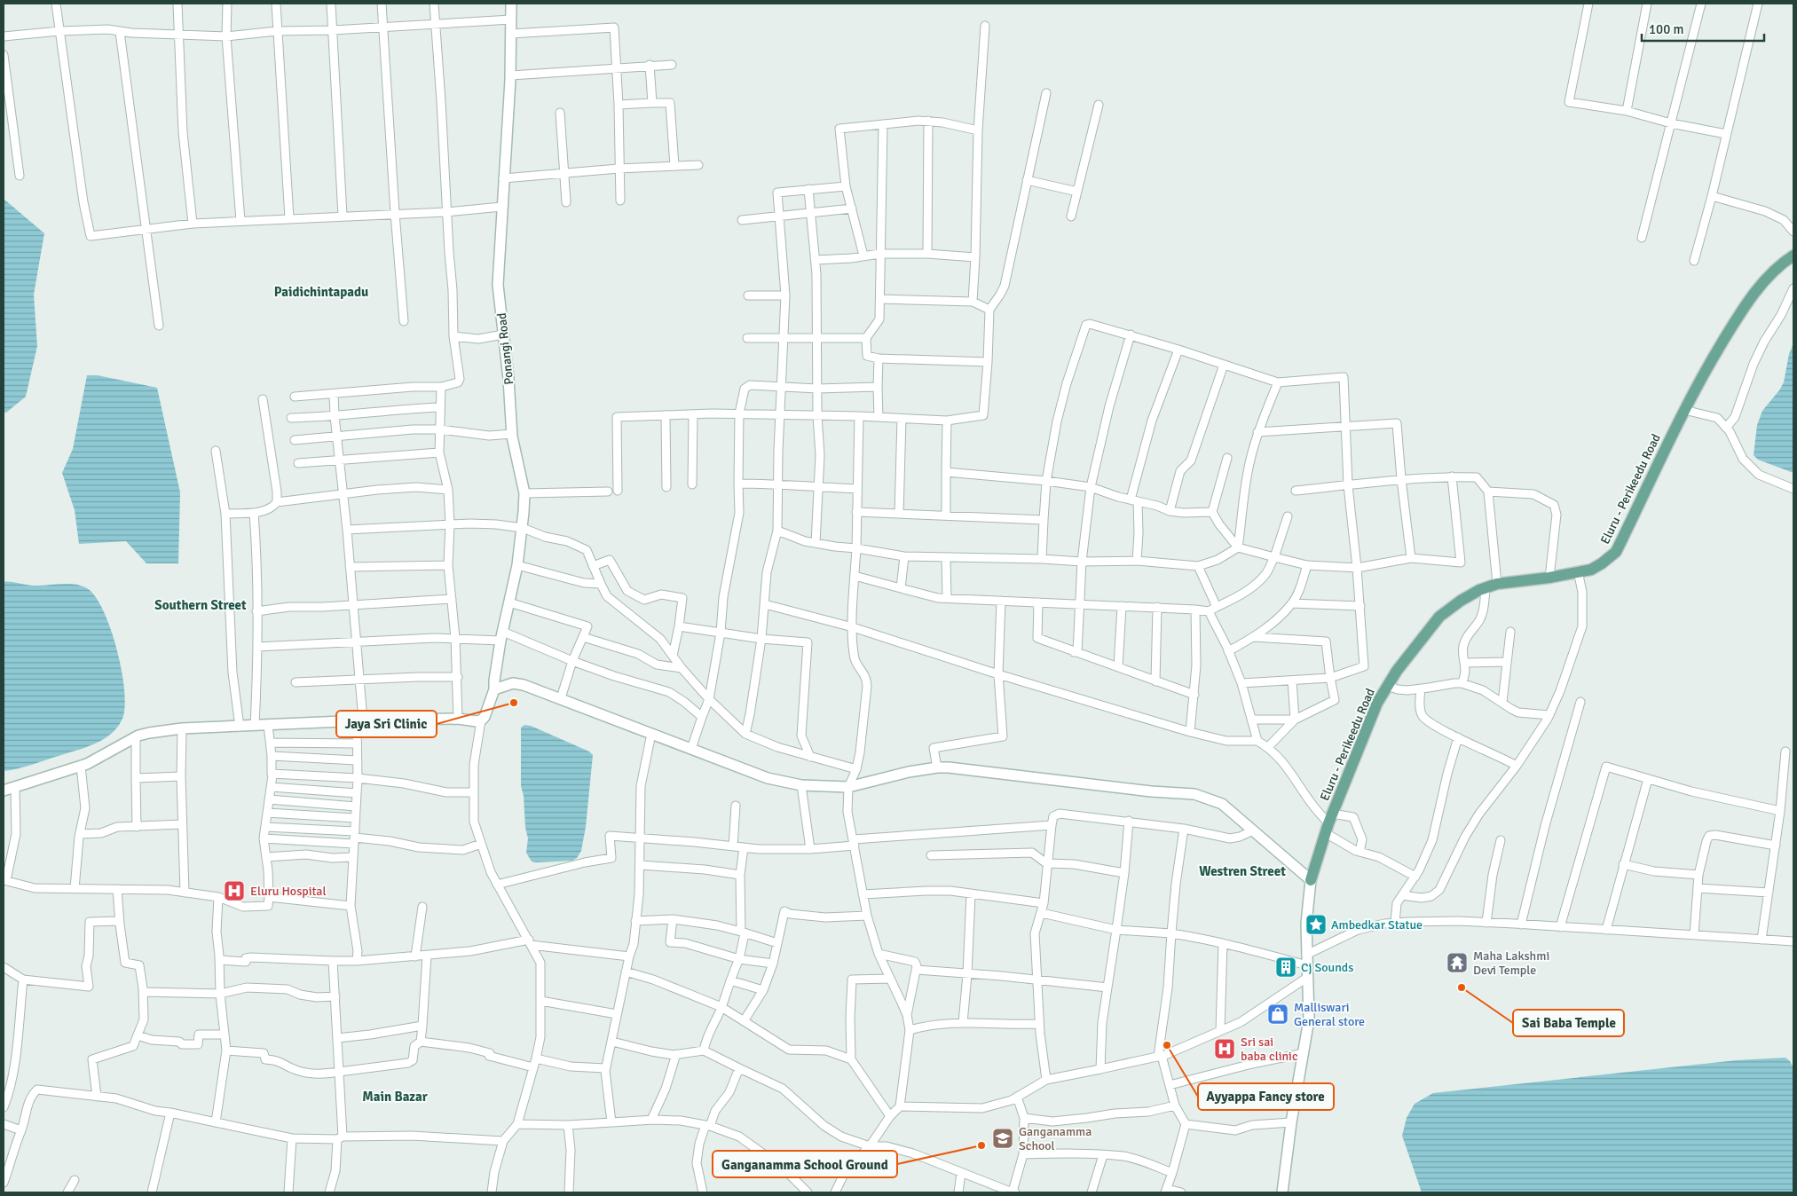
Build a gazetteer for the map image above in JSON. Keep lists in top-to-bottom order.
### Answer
{
  "streets": {
    "main road": ["Ponangi Road", "Eluru - Perikeedu Road"]
  },
  "districts": [
    "Paidichintapadu",
    "Southern Street",
    "Westren Street",
    "Main Bazar"
  ],
  "places": {
    "other": [
      "Jaya Sri Clinic",
      "Sai Baba Temple",
      "Ayyappa Fancy store",
      "Ganganamma School Ground"
    ],
    "hospital": ["Eluru Hospital", "Sri sai baba clinic"],
    "place": ["Ambedkar Statue"],
    "temple": ["Maha Lakshmi Devi Temple"],
    "building": ["Cj Sounds"],
    "shop": ["Malliswari General store"],
    "school or university": ["Ganganamma School"]
  },
  "scale_bar": "100 m"
}
